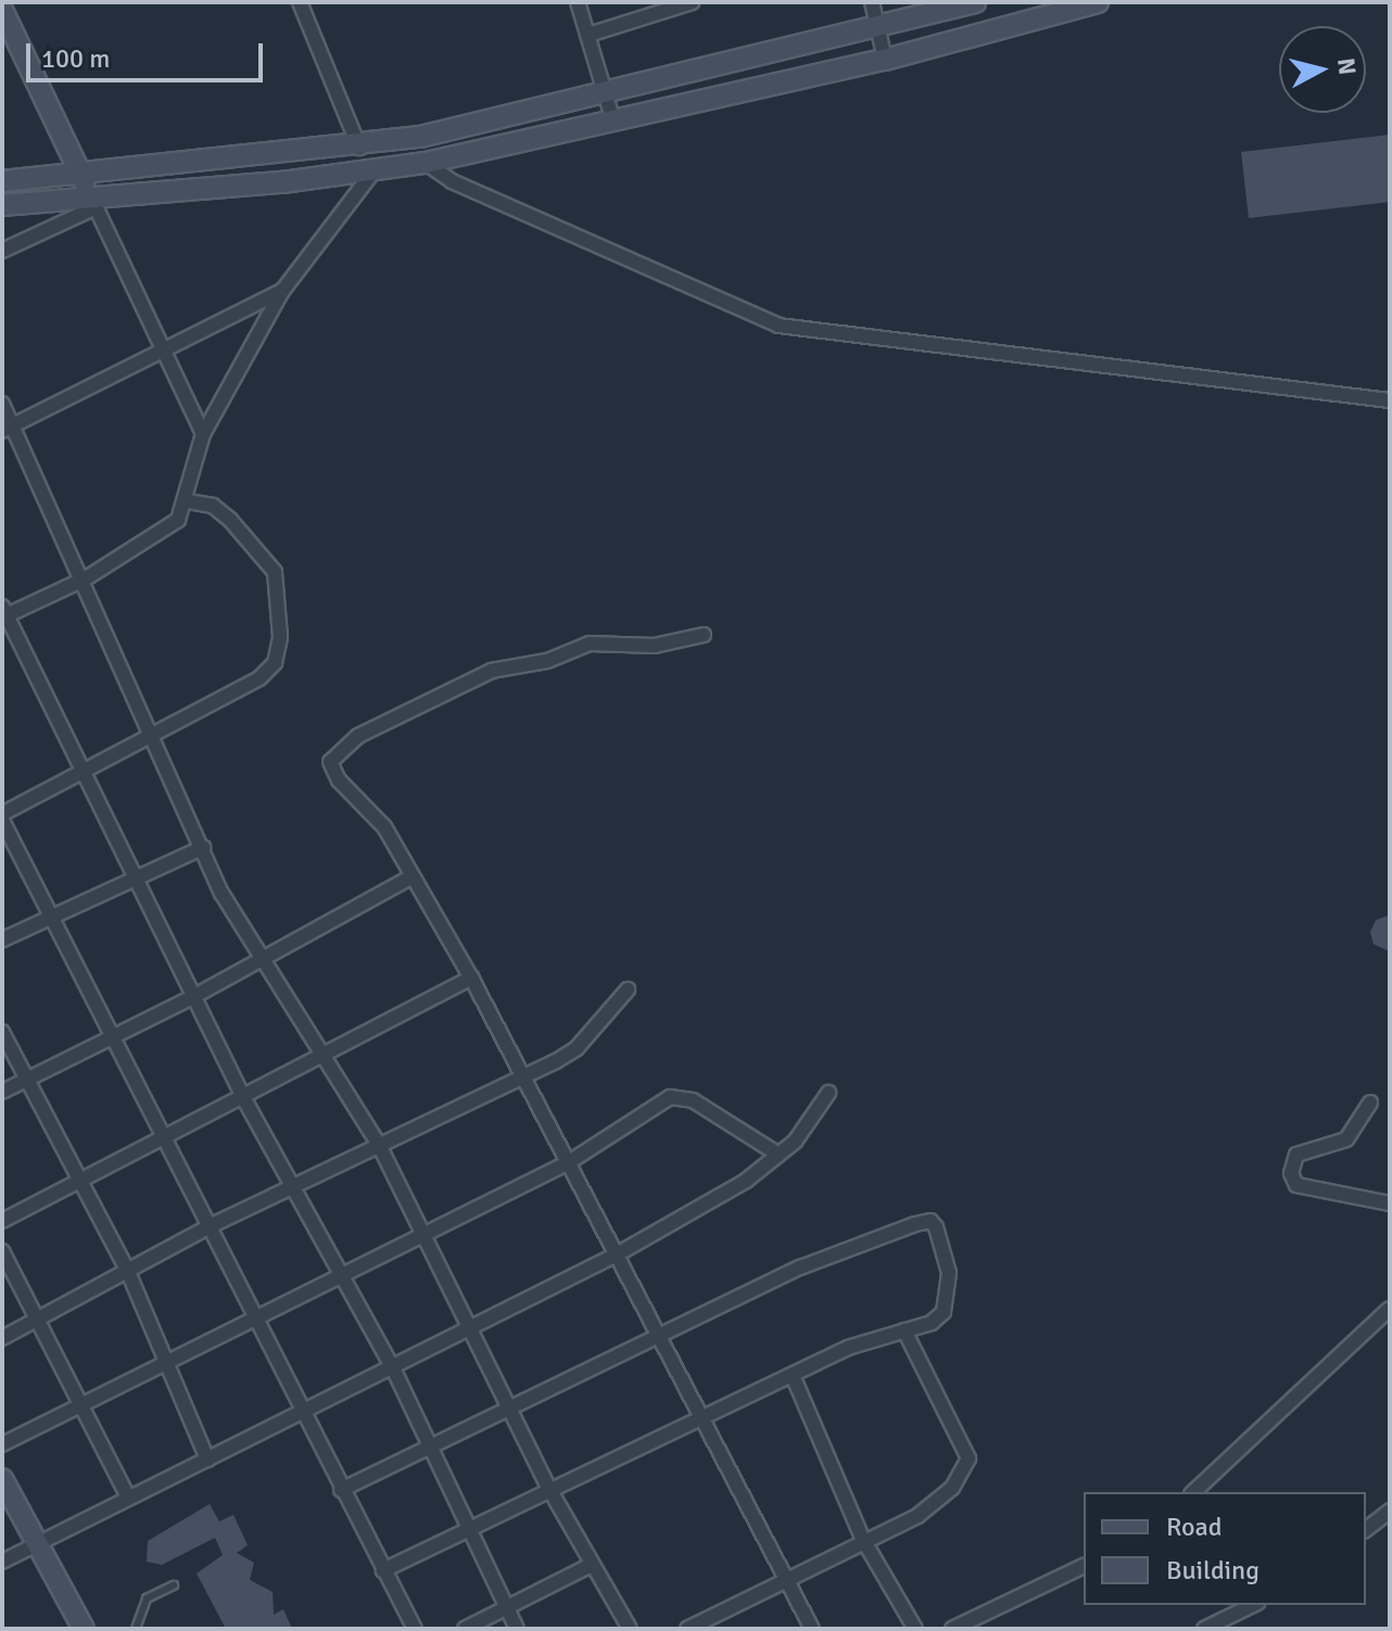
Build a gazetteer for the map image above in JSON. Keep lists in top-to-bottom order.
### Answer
{
  "legend": ["Road", "Building"],
  "scale_bar": "100 m",
  "north": "right"
}
